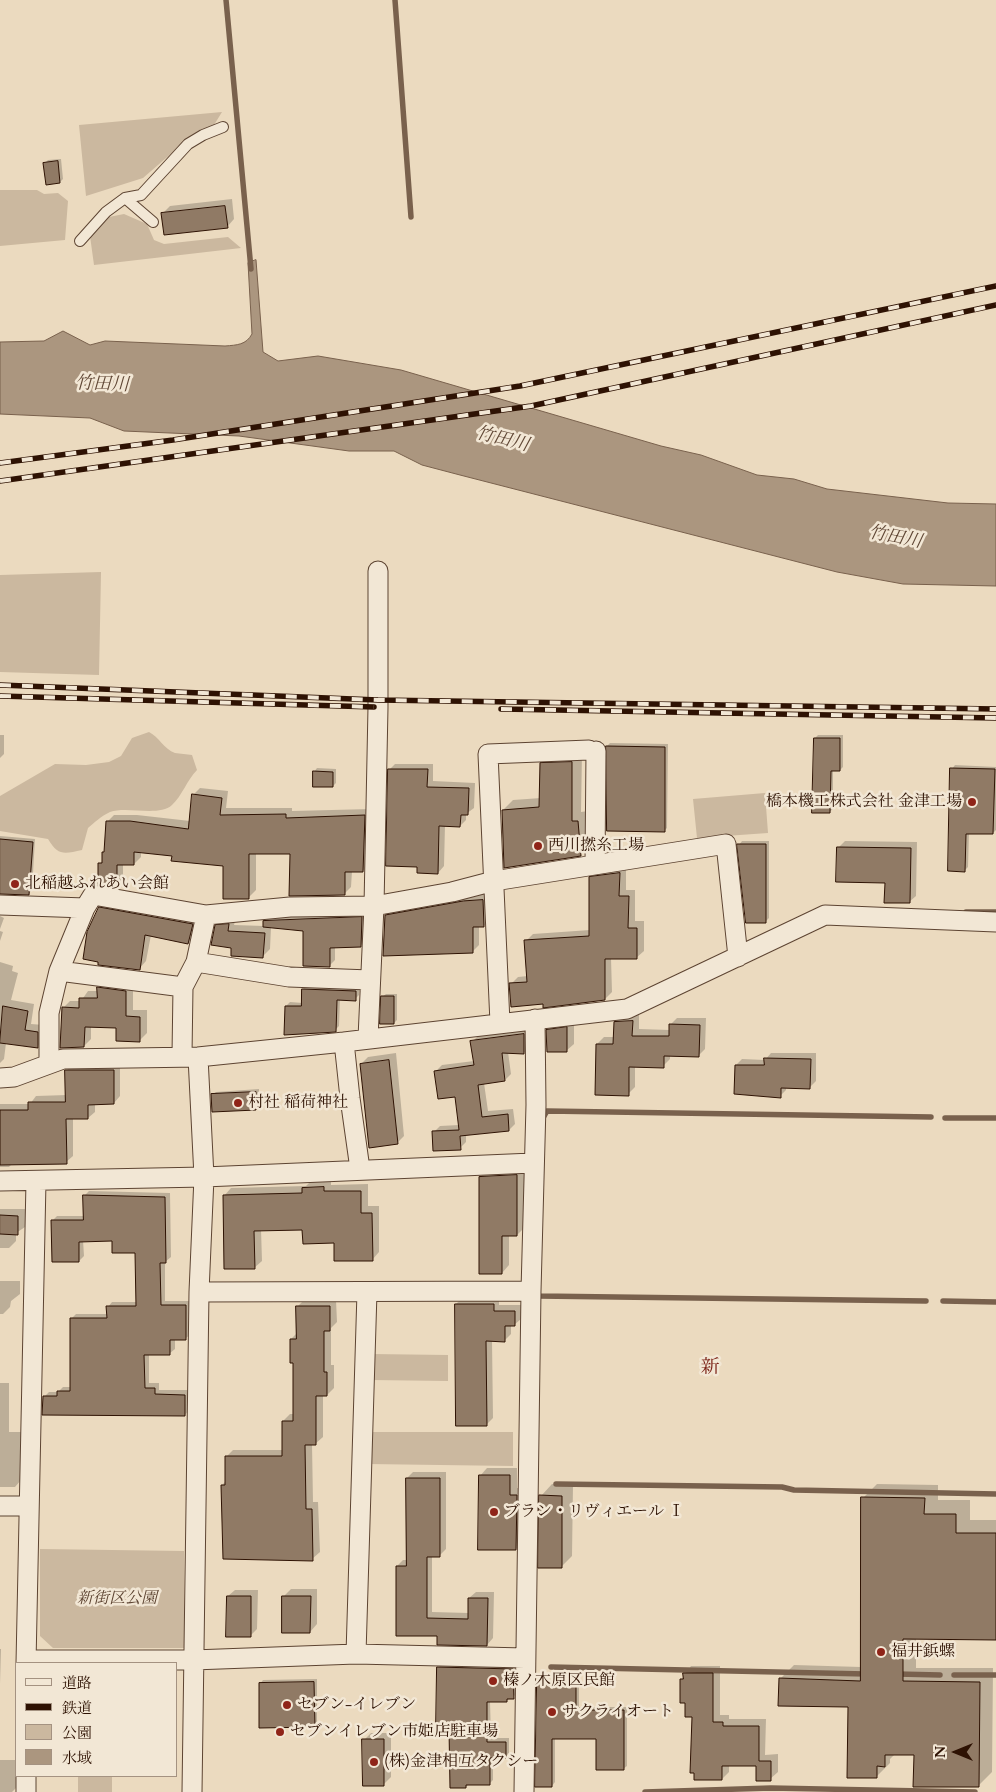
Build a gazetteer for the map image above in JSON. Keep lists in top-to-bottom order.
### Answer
{
  "districts": ["新"],
  "water": ["竹田川"],
  "parks": ["新街区公園"],
  "places": [
    "橋本機工株式会社 金津工場",
    "西川撚糸工場",
    "北稲越ふれあい会館",
    "村社 稲荷神社",
    "ブラン・リヴィエール Ⅰ",
    "福井鋲螺",
    "榛ノ木原区民館",
    "セブン-イレブン",
    "サクライオート",
    "セブンイレブン市姫店駐車場",
    "(株)金津相互タクシー"
  ],
  "legend": [
    "道路",
    "鉄道",
    "公園",
    "水域"
  ],
  "north": "left"
}
